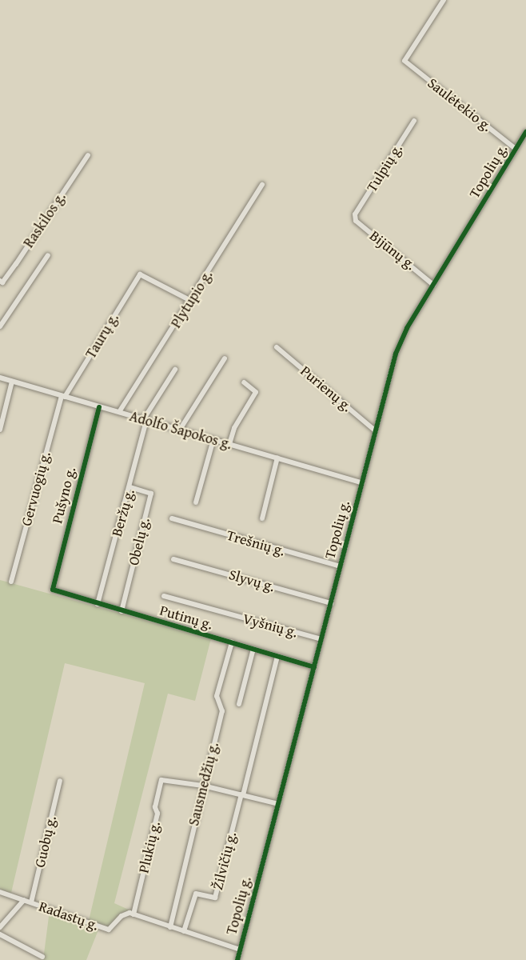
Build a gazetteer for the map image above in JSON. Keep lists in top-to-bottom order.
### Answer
{
  "streets": {
    "street": [
      "Saulėtekio g.",
      "Tulpių g.",
      "Topolių g.",
      "Raskilos g.",
      "Bijūnų g.",
      "Plytupio g.",
      "Taurų g.",
      "Purienų g.",
      "Adolfo Šapokos g.",
      "Gervuogių g.",
      "Pušyno g.",
      "Beržų g.",
      "Obelų g.",
      "Trešnių g.",
      "Slyvų g.",
      "Putinų g.",
      "Vyšnių g.",
      "Sausmedžių g.",
      "Guobų g.",
      "Plukių g.",
      "Žilvičių g.",
      "Radastų g."
    ]
  },
  "crossings": [
    ["Saulėtekio g.", "Topolių g."],
    ["Tulpių g.", "Bijūnų g."],
    ["Topolių g.", "Bijūnų g."],
    ["Topolių g.", "Purienų g."],
    ["Topolių g.", "Adolfo Šapokos g."],
    ["Topolių g.", "Trešnių g."],
    ["Topolių g.", "Slyvų g."],
    ["Topolių g.", "Putinų g."],
    ["Topolių g.", "Vyšnių g."],
    ["Plytupio g.", "Taurų g."],
    ["Plytupio g.", "Adolfo Šapokos g."],
    ["Taurų g.", "Adolfo Šapokos g."],
    ["Taurų g.", "Gervuogių g."],
    ["Adolfo Šapokos g.", "Gervuogių g."],
    ["Adolfo Šapokos g.", "Pušyno g."],
    ["Adolfo Šapokos g.", "Beržų g."],
    ["Pušyno g.", "Putinų g."],
    ["Beržų g.", "Obelų g."],
    ["Beržų g.", "Putinų g."],
    ["Obelų g.", "Putinų g."],
    ["Putinų g.", "Sausmedžių g."],
    ["Putinų g.", "Žilvičių g."],
    ["Sausmedžių g.", "Plukių g."],
    ["Guobų g.", "Radastų g."],
    ["Plukių g.", "Radastų g."]
  ]
}
